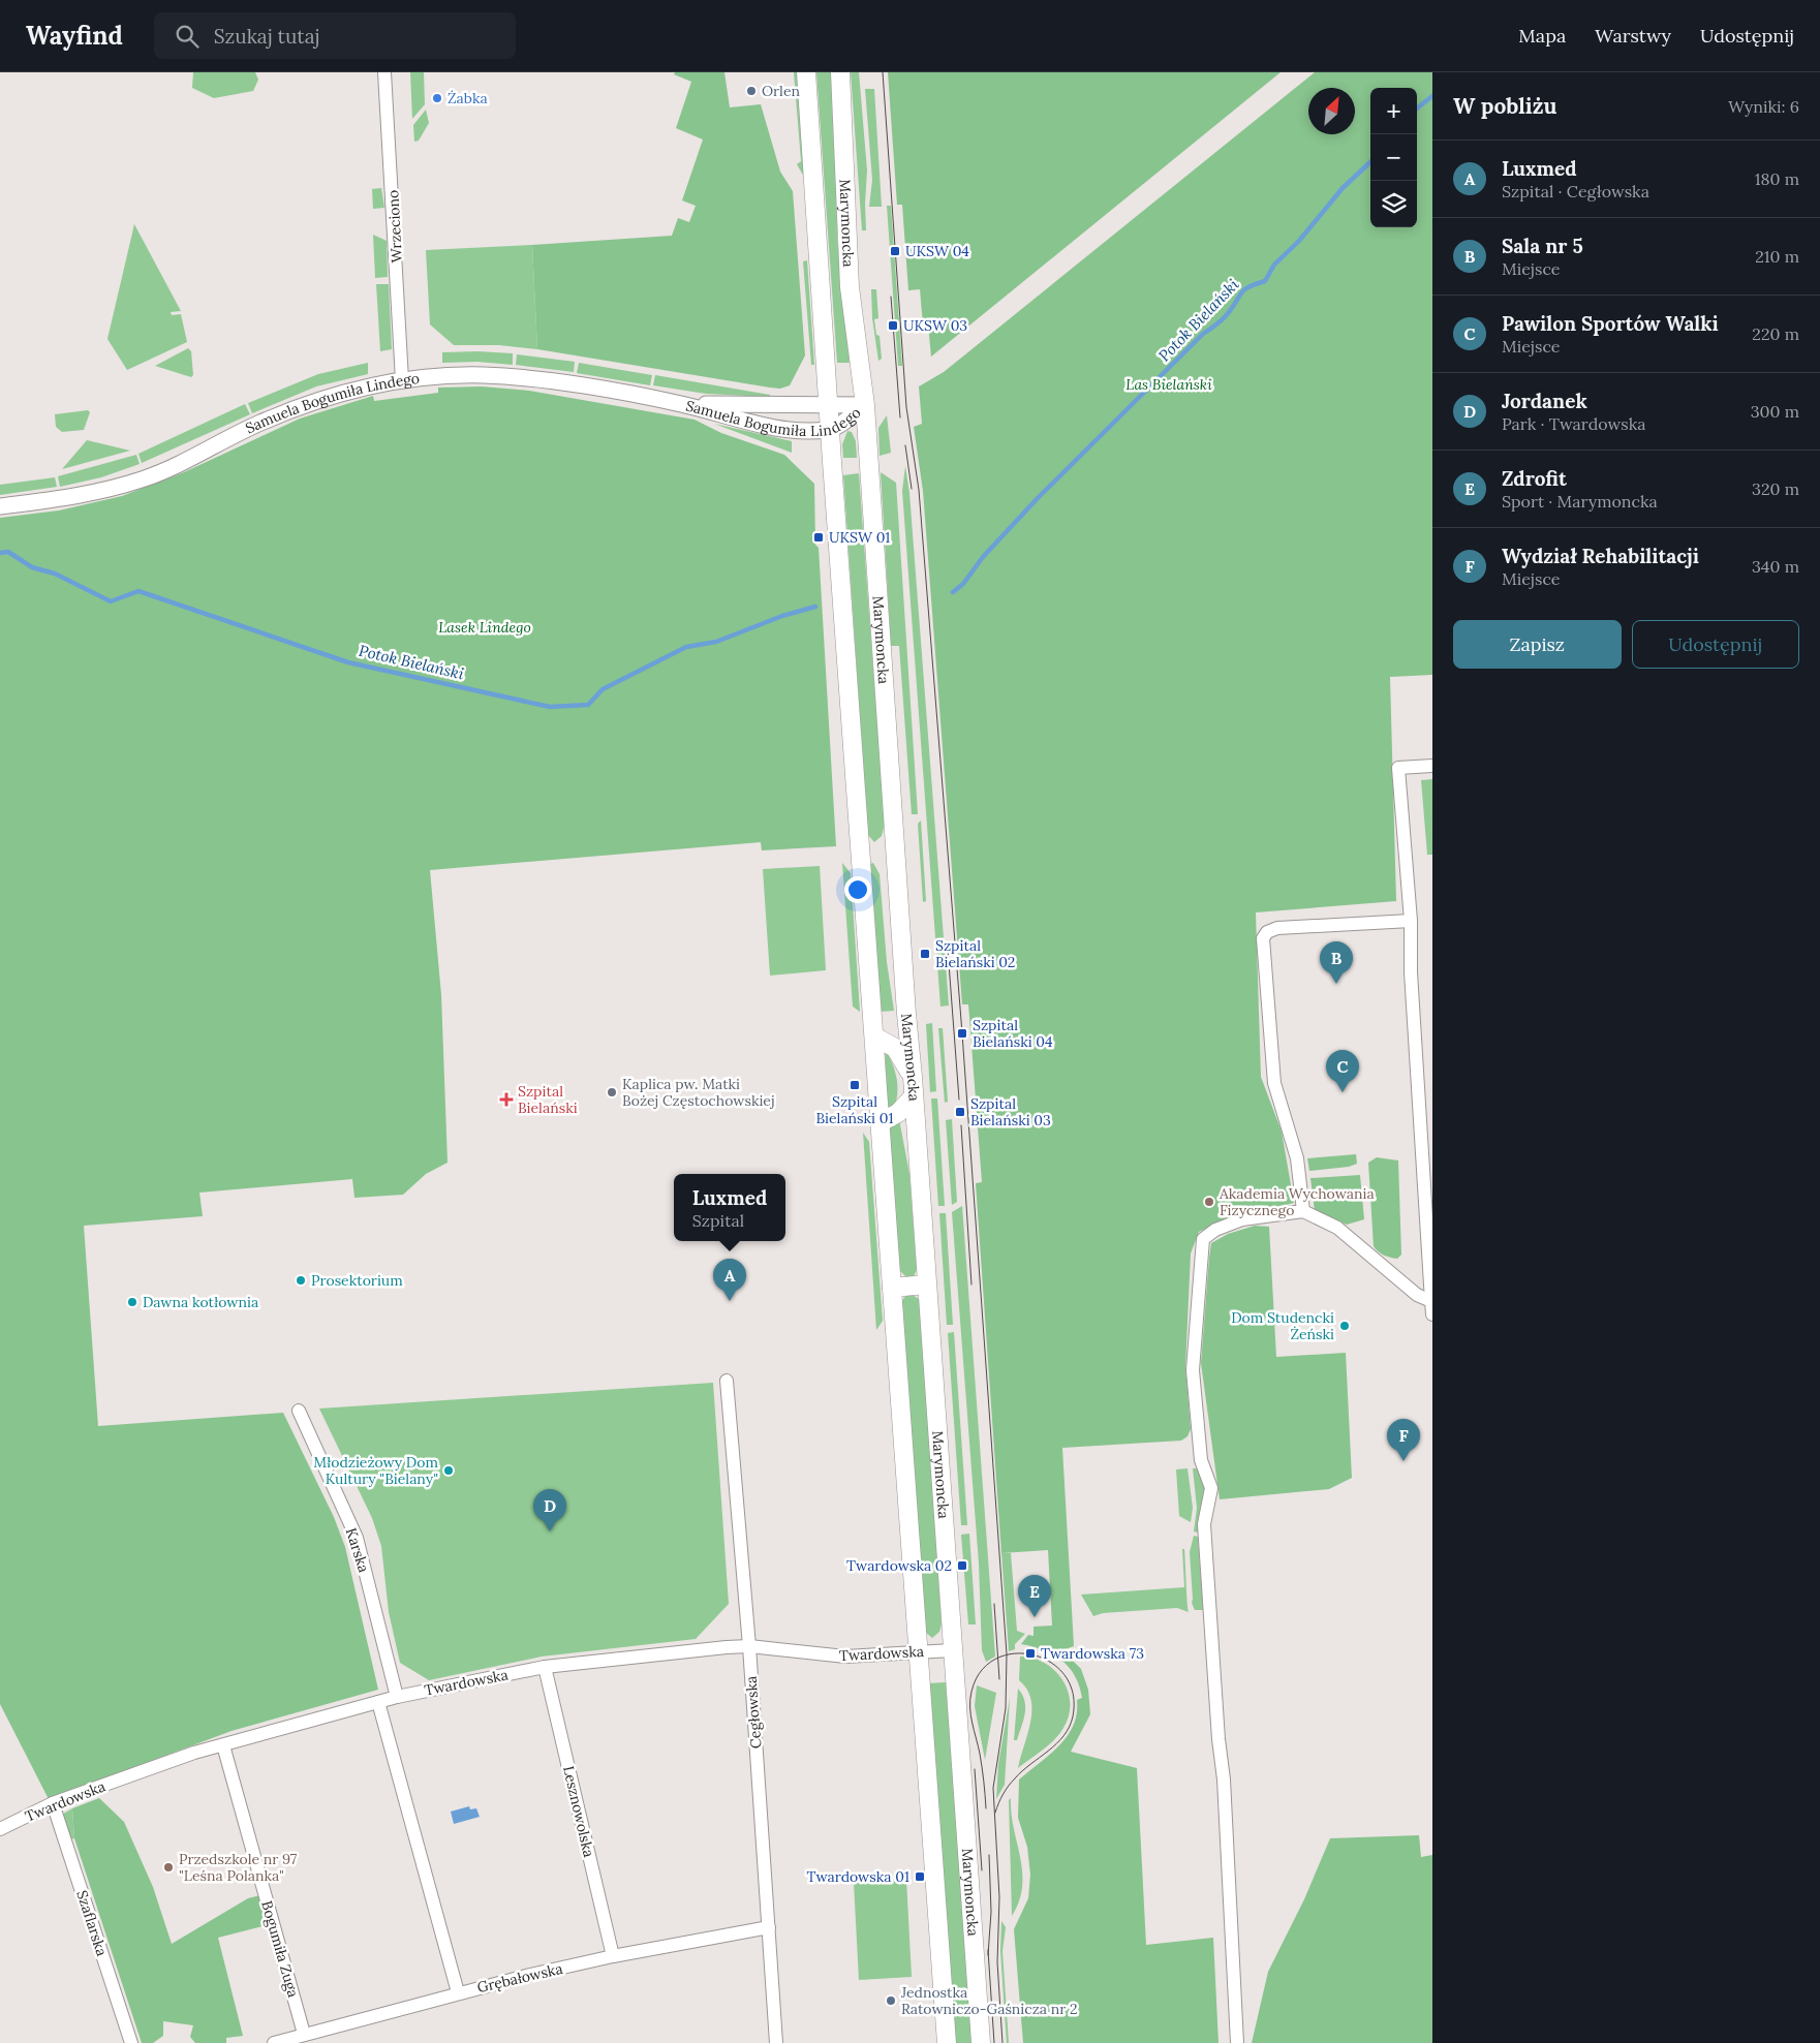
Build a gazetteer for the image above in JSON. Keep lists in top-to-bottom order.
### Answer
{
  "streets": {
    "main road": ["Marymoncka"],
    "street": [
      "Wrzeciono",
      "Samuela Bogumiła Lindego",
      "Karska",
      "Twardowska",
      "Cegłowska",
      "Lesznowolska",
      "Szaflarska",
      "Bogumiła Zuga",
      "Grębałowska"
    ]
  },
  "crossings": [
    ["Marymoncka", "Samuela Bogumiła Lindego"],
    ["Marymoncka", "Twardowska"],
    ["Wrzeciono", "Samuela Bogumiła Lindego"],
    ["Karska", "Twardowska"],
    ["Twardowska", "Cegłowska"],
    ["Twardowska", "Lesznowolska"],
    ["Twardowska", "Szaflarska"],
    ["Twardowska", "Bogumiła Zuga"],
    ["Cegłowska", "Grębałowska"],
    ["Lesznowolska", "Grębałowska"],
    ["Bogumiła Zuga", "Grębałowska"]
  ],
  "water": ["Potok Bielański"],
  "parks": ["Las Bielański", "Lasek Lindego"],
  "places": {
    "other": [
      "Orlen",
      "Żabka",
      "Kaplica pw. Matki Bożej Częstochowskiej",
      "Akademia Wychowania Fizycznego",
      "Prosektorium",
      "Dawna kotłownia",
      "Dom Studencki Żeński",
      "Młodzieżowy Dom Kultury \"Bielany\"",
      "Przedszkole nr 97 \"Leśna Polanka\"",
      "Jednostka Ratowniczo-Gaśnicza nr 2"
    ],
    "transit": [
      "UKSW 04",
      "UKSW 03",
      "UKSW 01",
      "Szpital Bielański 02",
      "Szpital Bielański 04",
      "Szpital Bielański 01",
      "Szpital Bielański 03",
      "Twardowska 02",
      "Twardowska 73",
      "Twardowska 01"
    ],
    "health": ["Szpital Bielański"]
  },
  "north": "top right",
  "page": {
    "header": "Wayfind",
    "search": "Szukaj tutaj",
    "nav": ["Mapa", "Warstwy", "Udostępnij"],
    "heading": ["W pobliżu", "Wyniki: 6"],
    "map_buttons": ["+", "−"],
    "list": [
      {
        "mark": "A",
        "name": "Luxmed",
        "note": "Szpital · Cegłowska",
        "value": "180 m"
      },
      {
        "mark": "B",
        "name": "Sala nr 5",
        "note": "Miejsce",
        "value": "210 m"
      },
      {
        "mark": "C",
        "name": "Pawilon Sportów Walki",
        "note": "Miejsce",
        "value": "220 m"
      },
      {
        "mark": "D",
        "name": "Jordanek",
        "note": "Park · Twardowska",
        "value": "300 m"
      },
      {
        "mark": "E",
        "name": "Zdrofit",
        "note": "Sport · Marymoncka",
        "value": "320 m"
      },
      {
        "mark": "F",
        "name": "Wydział Rehabilitacji",
        "note": "Miejsce",
        "value": "340 m"
      }
    ],
    "buttons": ["Zapisz", "Udostępnij"],
    "pins": [
      "B",
      "C",
      "A",
      "F",
      "D",
      "E"
    ],
    "popup": ["Luxmed", "Szpital"]
  }
}
